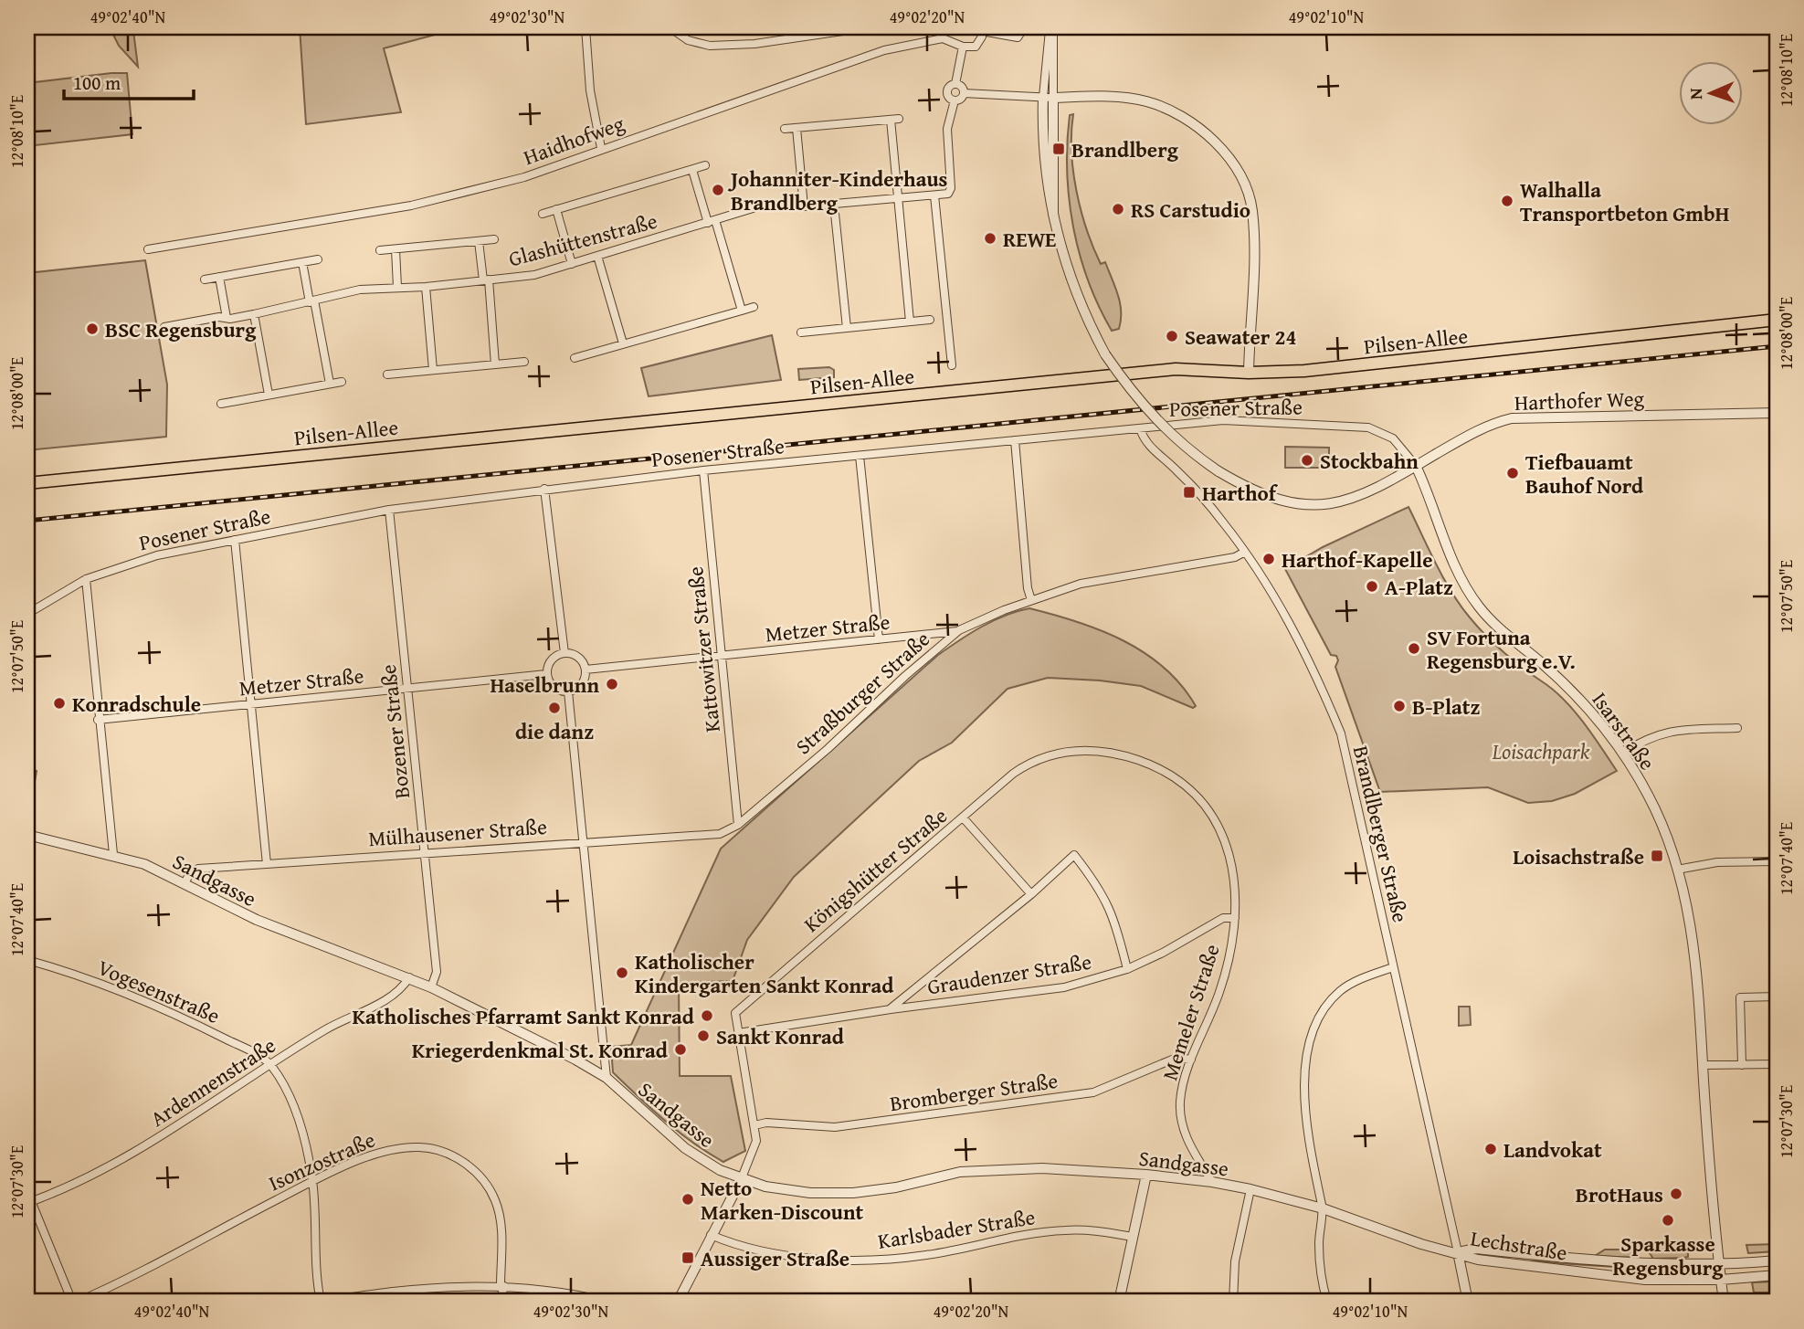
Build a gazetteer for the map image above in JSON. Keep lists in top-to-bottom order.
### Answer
{
  "streets": {
    "main road": ["Pilsen-Allee"],
    "street": [
      "Haidhofweg",
      "Glashüttenstraße",
      "Harthofer Weg",
      "Posener Straße",
      "Metzer Straße",
      "Kattowitzer Straße",
      "Straßburger Straße",
      "Isarstraße",
      "Bozener Straße",
      "Mülhausener Straße",
      "Brandlberger Straße",
      "Königshütter Straße",
      "Sandgasse",
      "Graudenzer Straße",
      "Vogesenstraße",
      "Memeler Straße",
      "Ardennenstraße",
      "Bromberger Straße",
      "Isonzostraße",
      "Karlsbader Straße",
      "Lechstraße"
    ]
  },
  "crossings": [
    ["Harthofer Weg", "Posener Straße"],
    ["Harthofer Weg", "Isarstraße"],
    ["Posener Straße", "Kattowitzer Straße"],
    ["Posener Straße", "Isarstraße"],
    ["Posener Straße", "Bozener Straße"],
    ["Posener Straße", "Brandlberger Straße"],
    ["Metzer Straße", "Kattowitzer Straße"],
    ["Metzer Straße", "Straßburger Straße"],
    ["Metzer Straße", "Bozener Straße"],
    ["Kattowitzer Straße", "Straßburger Straße"],
    ["Kattowitzer Straße", "Mülhausener Straße"],
    ["Straßburger Straße", "Mülhausener Straße"],
    ["Straßburger Straße", "Brandlberger Straße"],
    ["Isarstraße", "Lechstraße"],
    ["Bozener Straße", "Mülhausener Straße"],
    ["Bozener Straße", "Sandgasse"],
    ["Mülhausener Straße", "Sandgasse"],
    ["Brandlberger Straße", "Sandgasse"],
    ["Brandlberger Straße", "Lechstraße"],
    ["Königshütter Straße", "Graudenzer Straße"],
    ["Königshütter Straße", "Memeler Straße"],
    ["Sandgasse", "Memeler Straße"],
    ["Sandgasse", "Ardennenstraße"],
    ["Sandgasse", "Lechstraße"],
    ["Graudenzer Straße", "Memeler Straße"],
    ["Vogesenstraße", "Ardennenstraße"],
    ["Memeler Straße", "Bromberger Straße"]
  ],
  "parks": ["Loisachpark"],
  "places": {
    "transit": [
      "Brandlberg",
      "Harthof",
      "Loisachstraße",
      "Aussiger Straße"
    ],
    "other": [
      "Johanniter-Kinderhaus Brandlberg",
      "Walhalla Transportbeton GmbH",
      "RS Carstudio",
      "REWE",
      "BSC Regensburg",
      "Seawater 24",
      "Stockbahn",
      "Tiefbauamt Bauhof Nord",
      "Harthof-Kapelle",
      "A-Platz",
      "SV Fortuna Regensburg e.V.",
      "Haselbrunn",
      "Konradschule",
      "B-Platz",
      "die danz",
      "Katholischer Kindergarten Sankt Konrad",
      "Katholisches Pfarramt Sankt Konrad",
      "Sankt Konrad",
      "Kriegerdenkmal St. Konrad",
      "Landvokat",
      "BrotHaus",
      "Netto Marken-Discount",
      "Sparkasse Regensburg"
    ]
  },
  "scale_bar": "100 m",
  "north": "left",
  "coordinates": [
    "49°02'40\"N",
    "49°02'30\"N",
    "49°02'20\"N",
    "49°02'10\"N",
    "12°08'10\"E",
    "12°08'00\"E",
    "12°07'50\"E",
    "12°07'40\"E",
    "12°07'30\"E"
  ]
}
